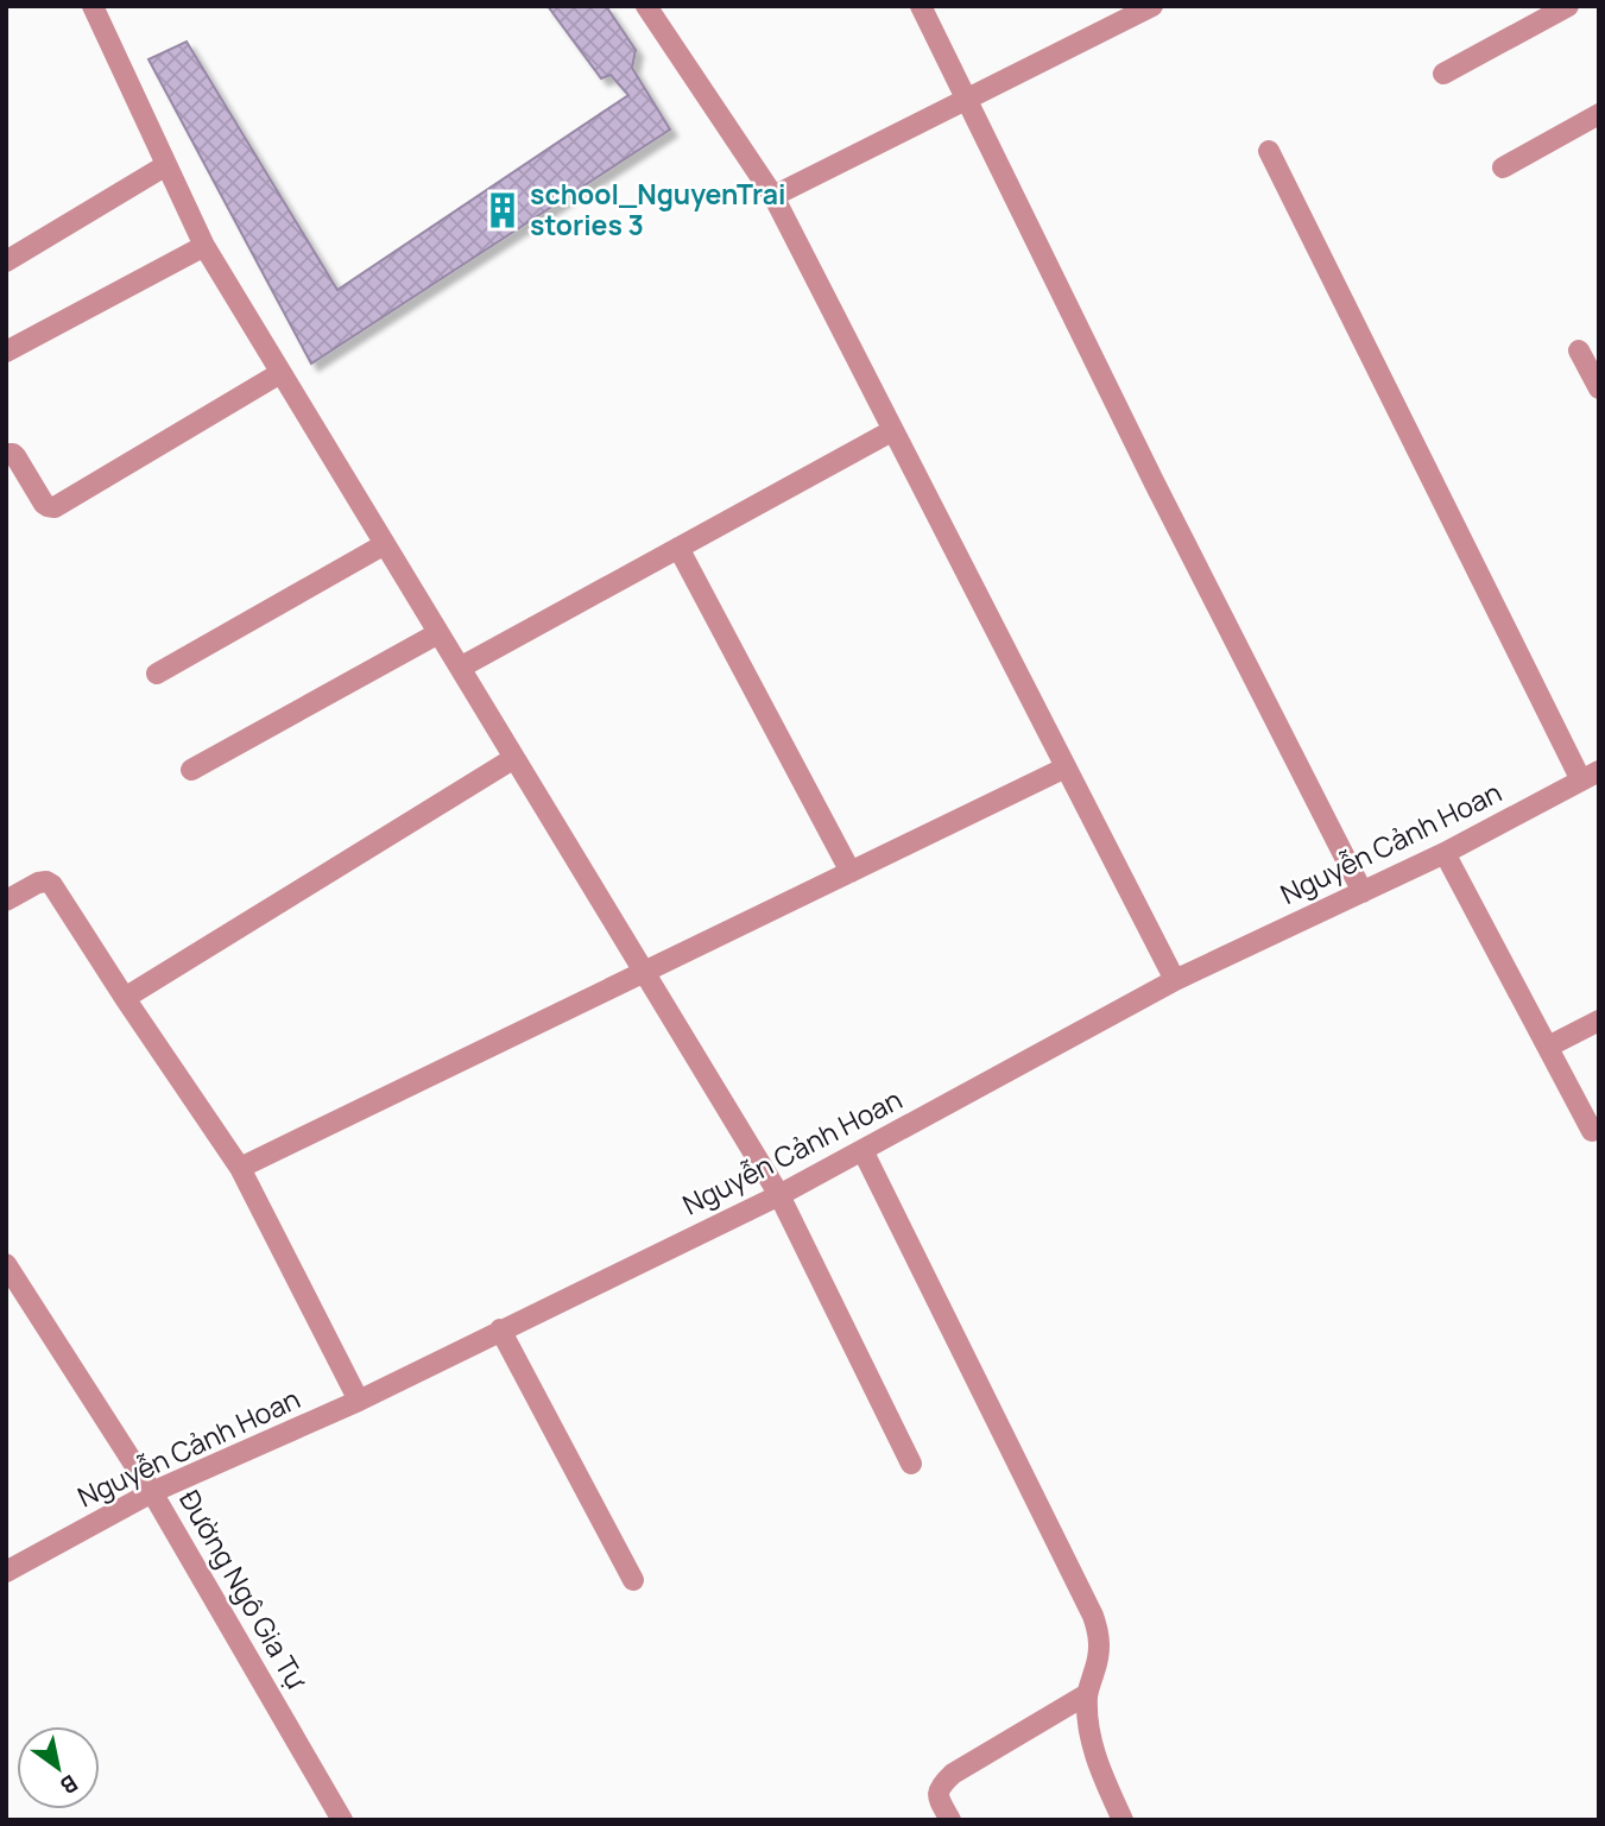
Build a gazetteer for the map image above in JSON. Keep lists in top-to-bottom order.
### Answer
{
  "streets": {
    "street": ["Nguyễn Cảnh Hoan", "Đường Ngô Gia Tự"]
  },
  "crossings": [
    ["Nguyễn Cảnh Hoan", "Đường Ngô Gia Tự"]
  ],
  "places": {
    "building": ["school_NguyenTrai stories 3"]
  },
  "north": "bottom right"
}
